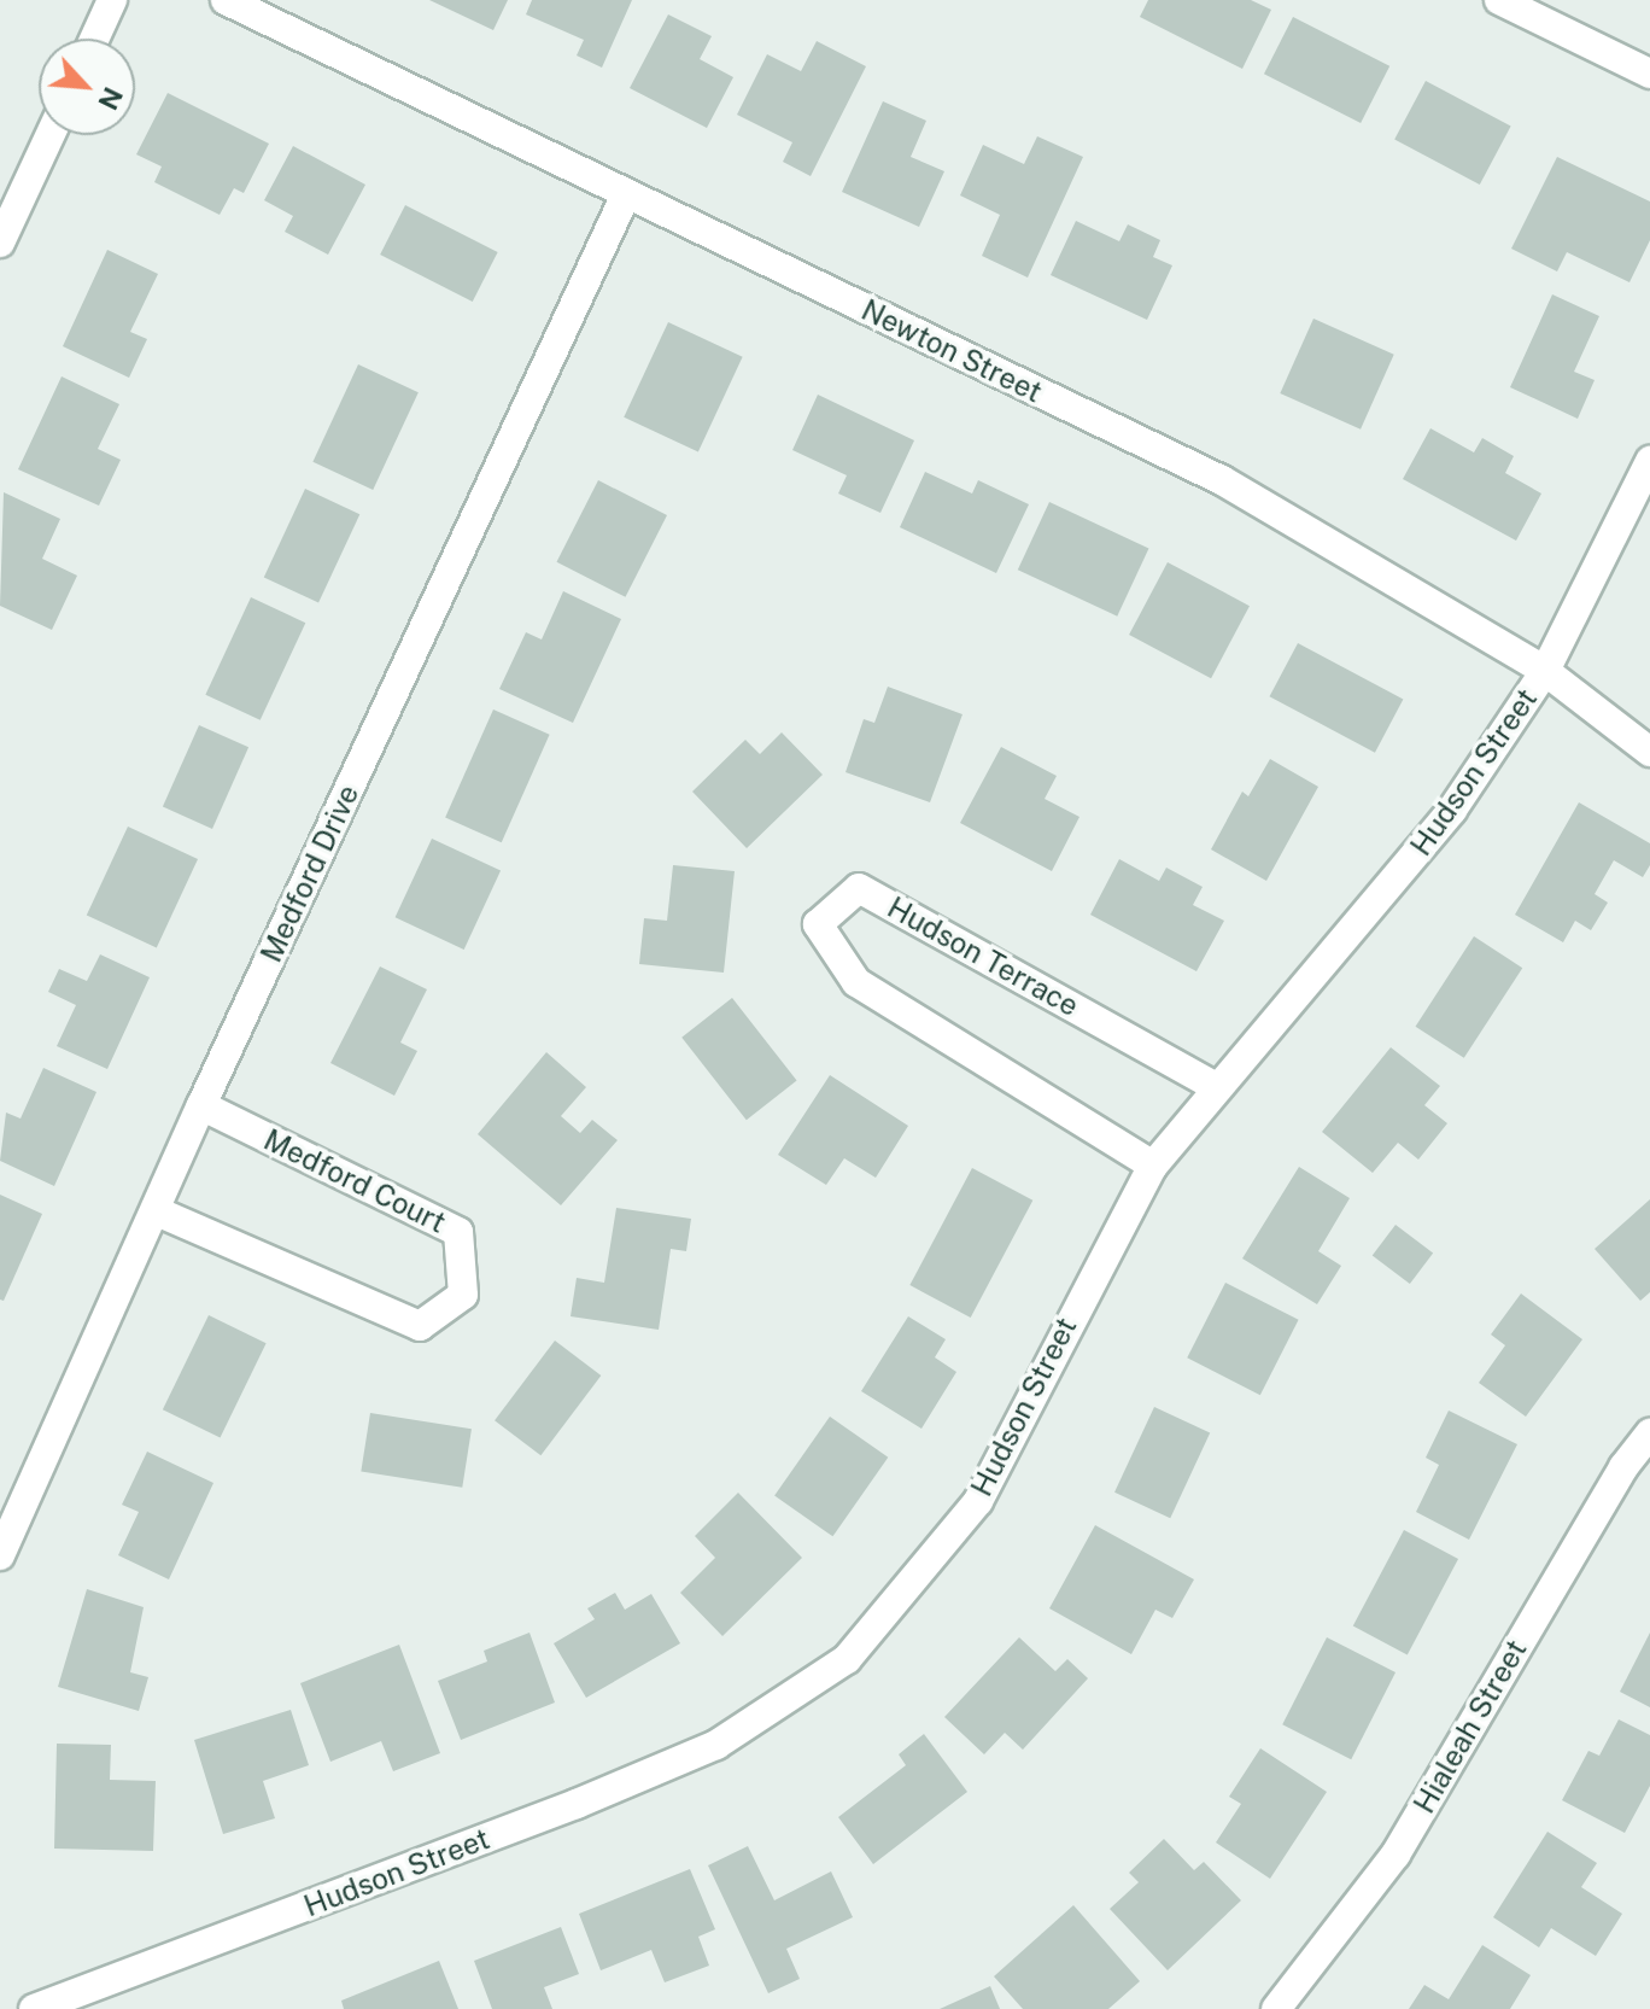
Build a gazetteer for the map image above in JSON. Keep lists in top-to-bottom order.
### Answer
{
  "streets": {
    "street": [
      "Newton Street",
      "Hudson Street",
      "Medford Drive",
      "Hudson Terrace",
      "Medford Court",
      "Hialeah Street"
    ]
  },
  "crossings": [
    ["Newton Street", "Hudson Street"],
    ["Newton Street", "Medford Drive"],
    ["Hudson Street", "Hudson Terrace"],
    ["Medford Drive", "Medford Court"]
  ],
  "north": "bottom right"
}
